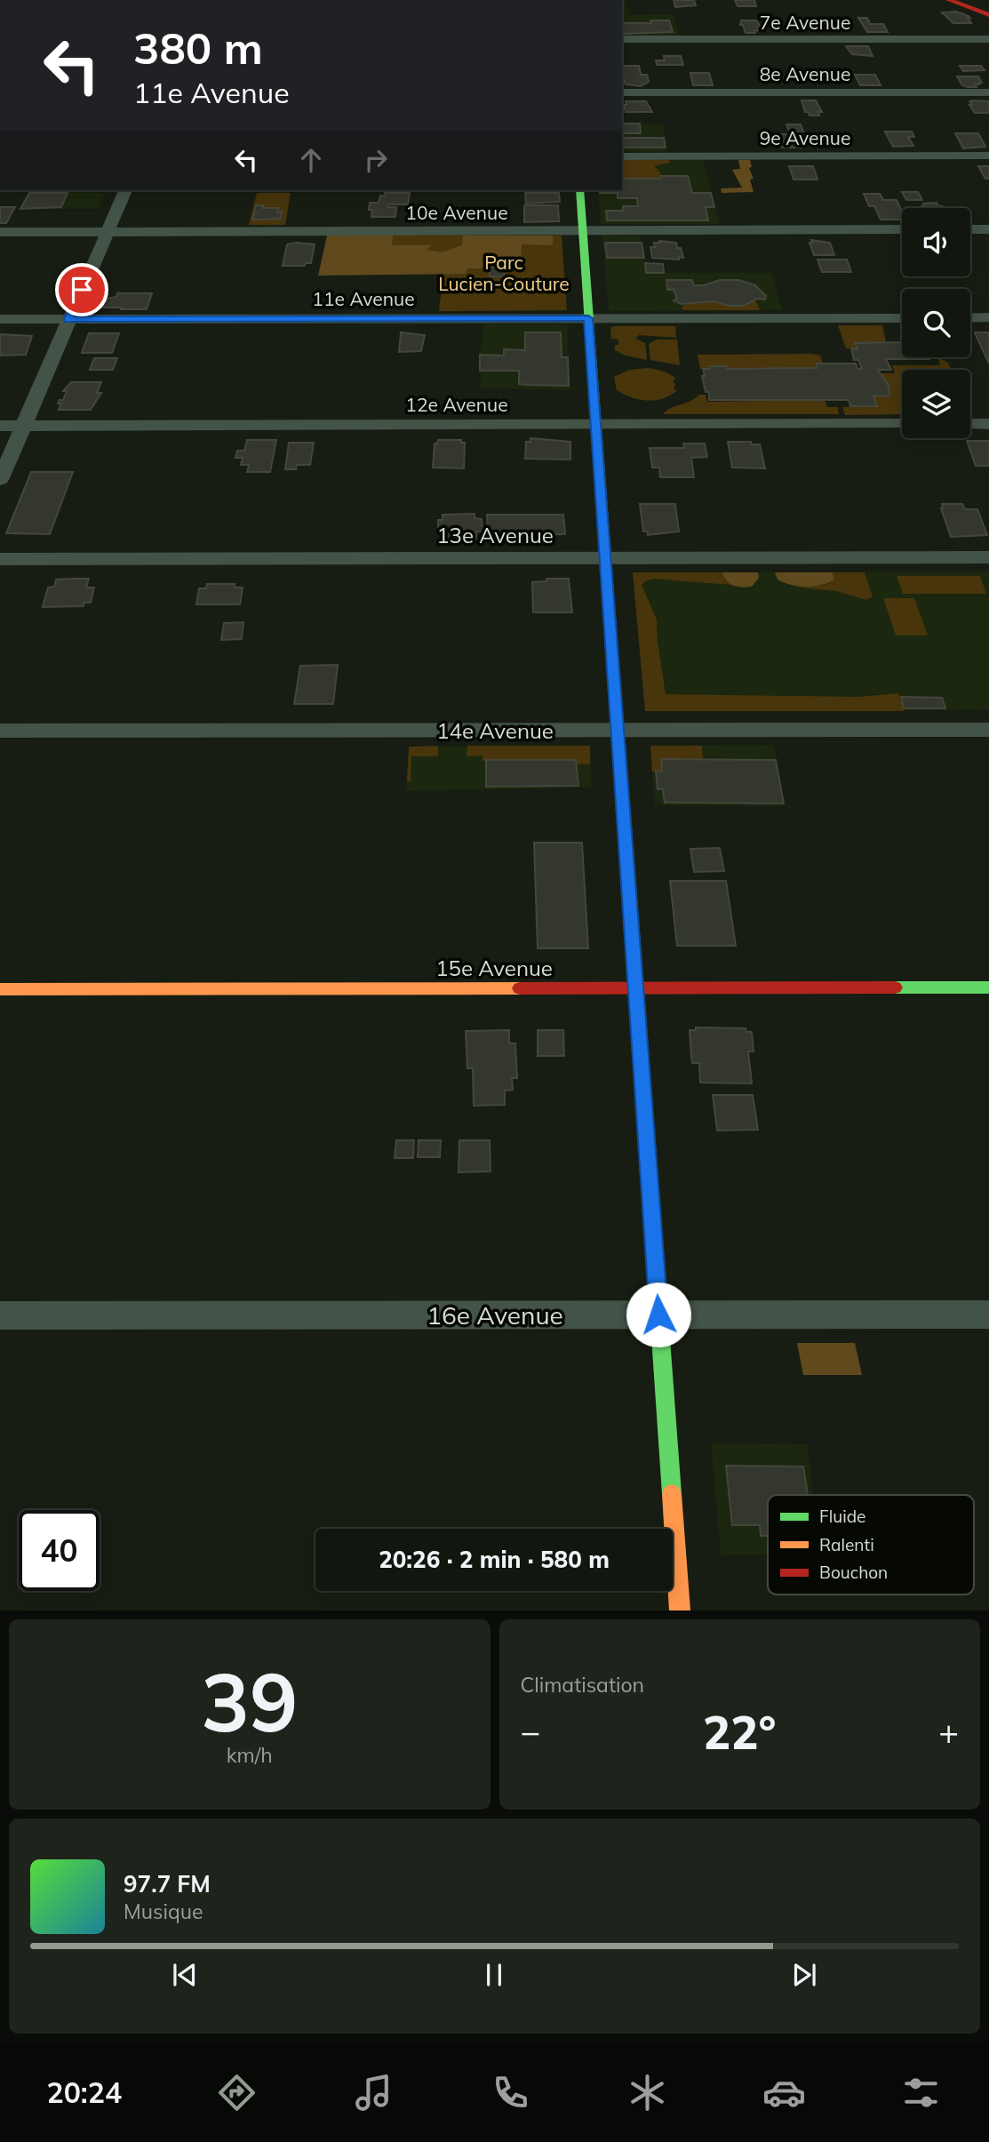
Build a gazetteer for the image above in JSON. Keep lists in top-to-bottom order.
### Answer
{
  "streets": {
    "street": [
      "7e Avenue",
      "8e Avenue",
      "9e Avenue",
      "10e Avenue",
      "11e Avenue",
      "12e Avenue",
      "13e Avenue",
      "14e Avenue",
      "15e Avenue",
      "16e Avenue"
    ]
  },
  "parks": ["Parc Lucien-Couture"],
  "legend": ["Fluide", "Ralenti", "Bouchon"],
  "page": {
    "turn": ["380 m", "11e Avenue"],
    "limit": "40",
    "trip": "20:26 · 2 min · 580 m",
    "tile": [
      ["39", "km/h"],
      "Climatisation"
    ],
    "heat": ["−", "22°", "+"],
    "song": ["97.7 FM", "Musique"],
    "tabs": "20:24"
  }
}
